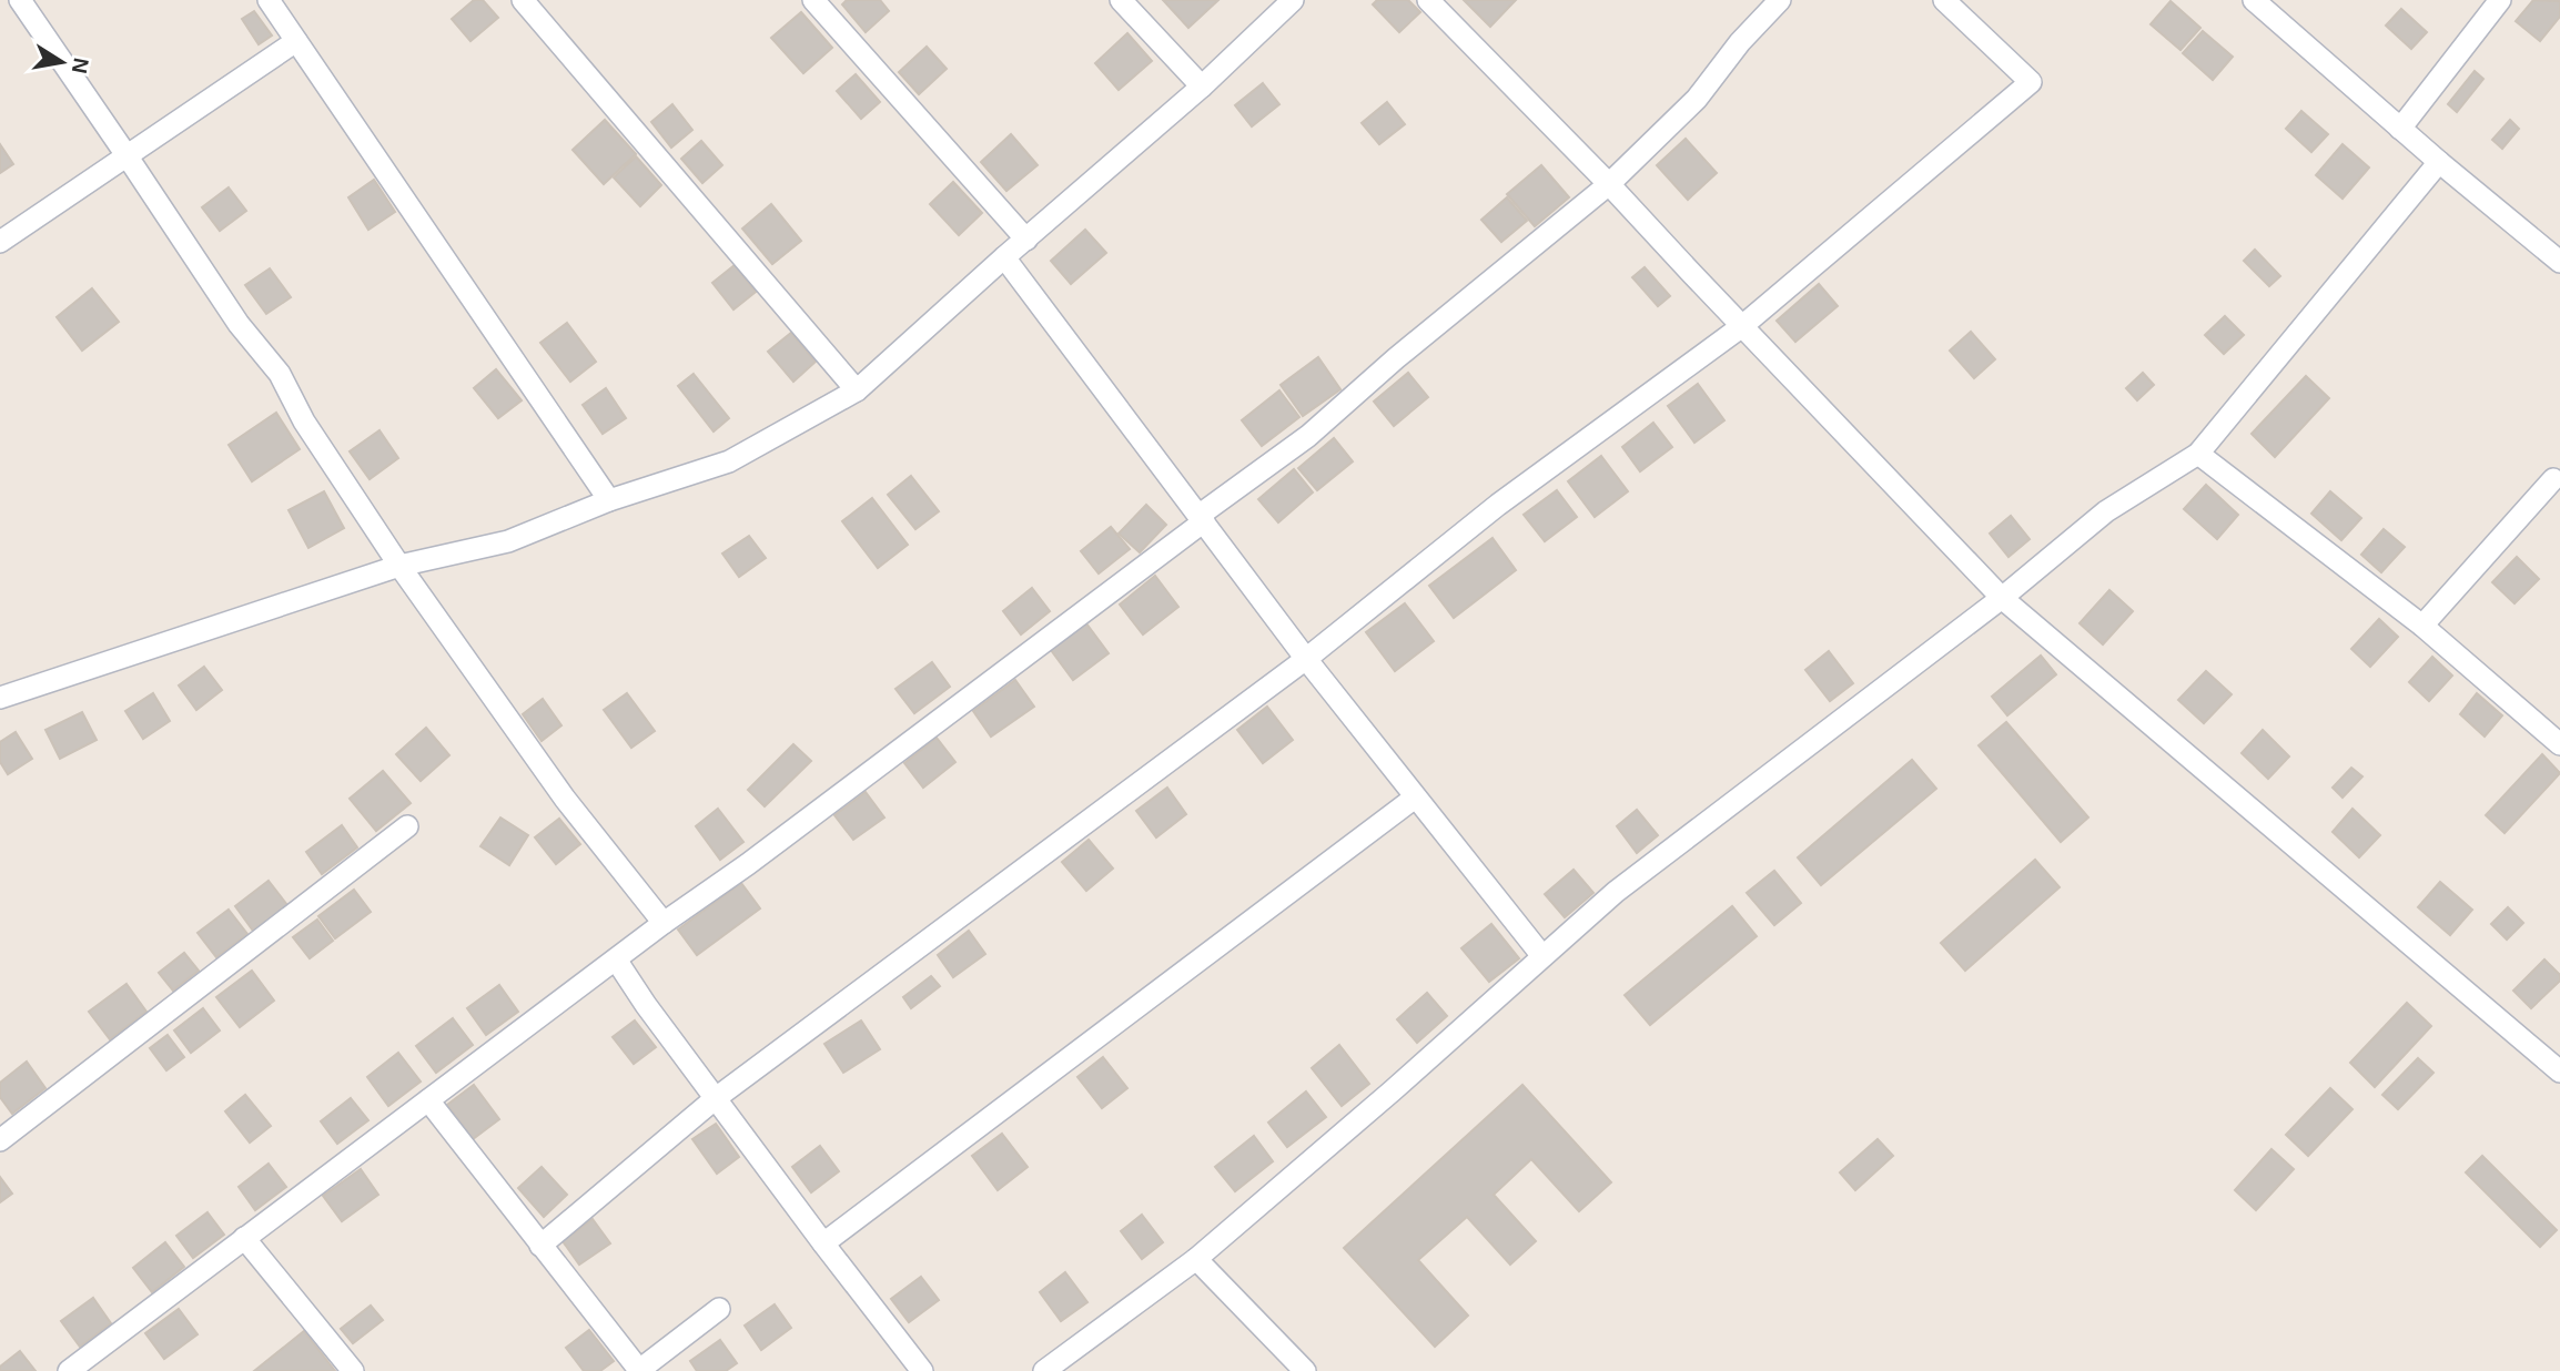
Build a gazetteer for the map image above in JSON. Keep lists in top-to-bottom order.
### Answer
{
  "north": "right"
}
